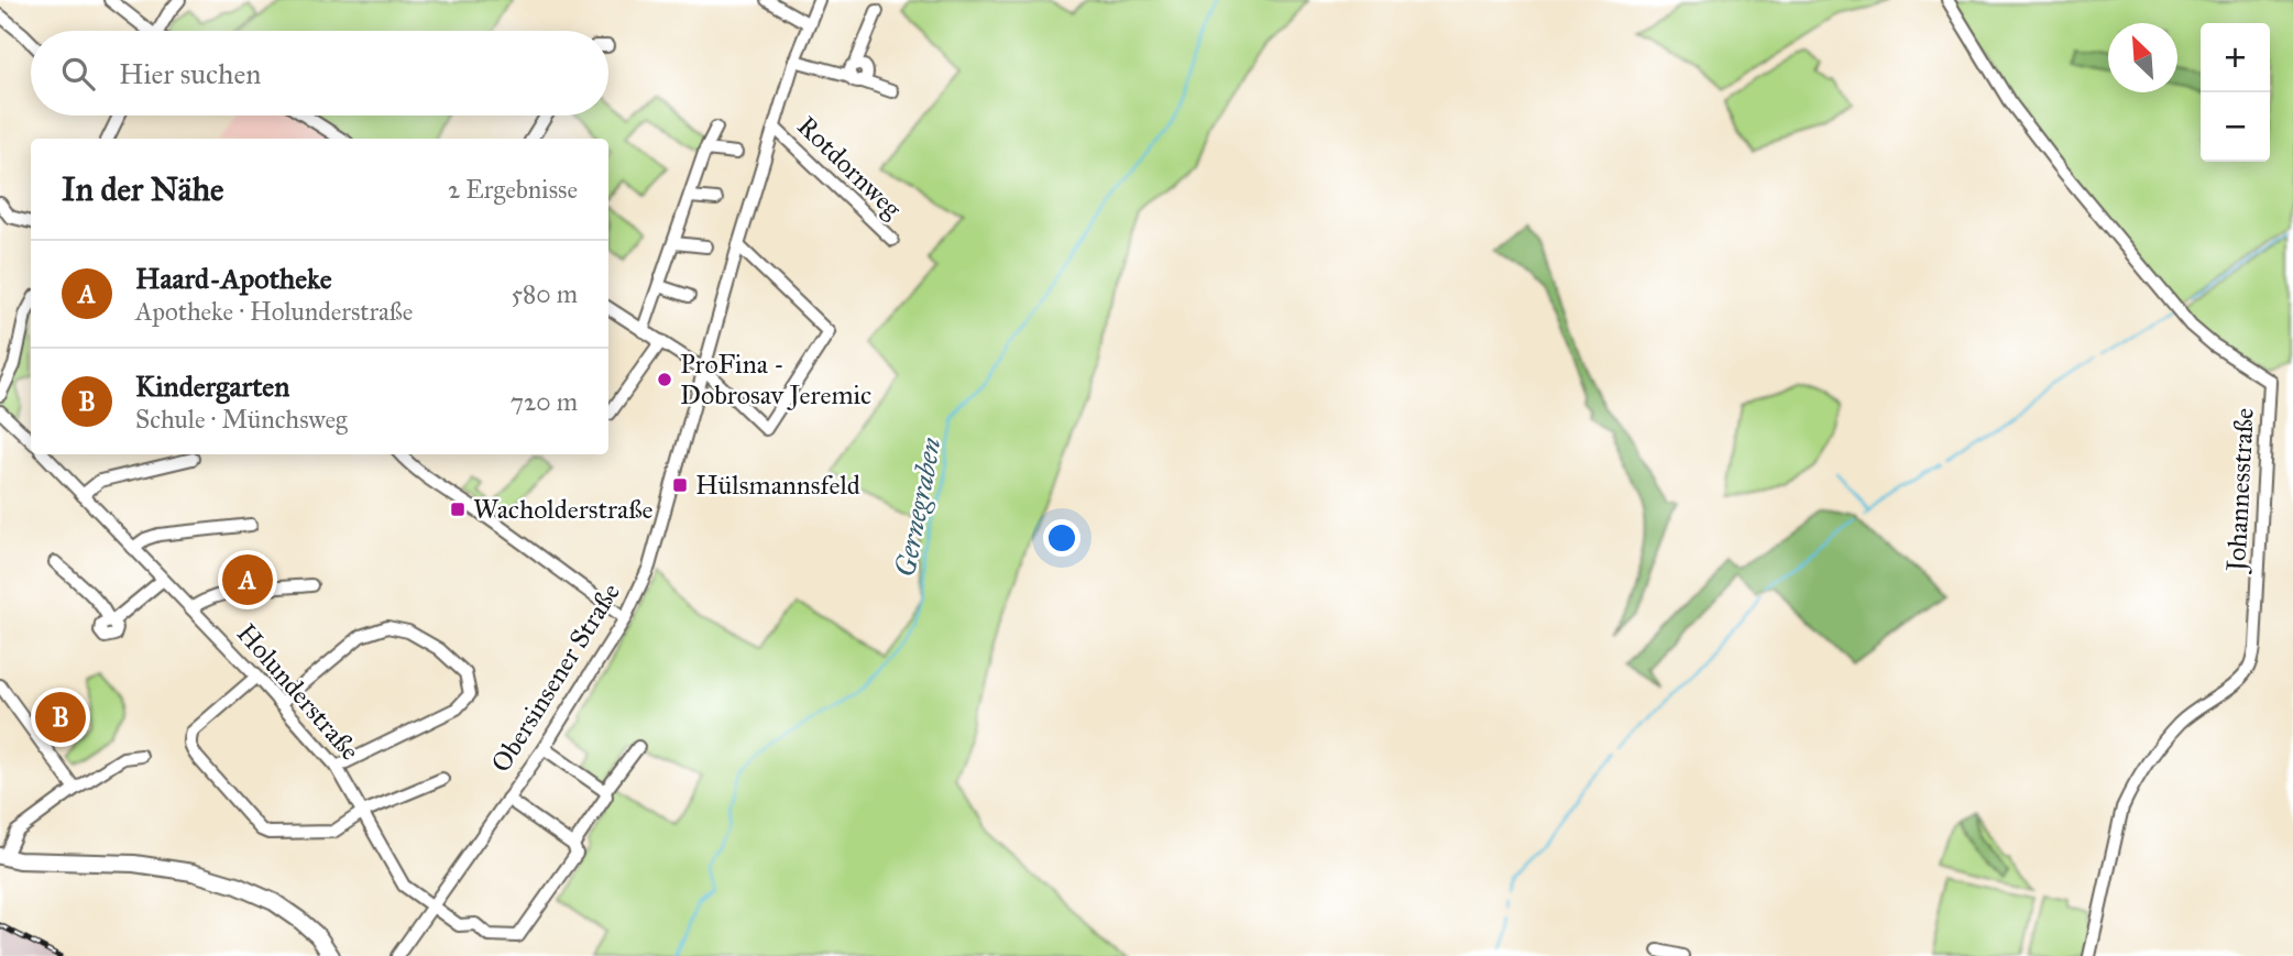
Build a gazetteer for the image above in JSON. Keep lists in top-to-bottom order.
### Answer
{
  "streets": {
    "street": [
      "Rotdornweg",
      "Johannesstraße",
      "Obersinsener Straße",
      "Holunderstraße"
    ]
  },
  "crossings": [
    ["Rotdornweg", "Obersinsener Straße"],
    ["Obersinsener Straße", "Holunderstraße"]
  ],
  "water": ["Gernegraben"],
  "places": {
    "other": ["ProFina - Dobrosav Jeremic"],
    "transit": ["Hülsmannsfeld", "Wacholderstraße"]
  },
  "north": "top left",
  "page": {
    "map_buttons": ["+", "−"],
    "search": "Hier suchen",
    "heading": ["In der Nähe", "2 Ergebnisse"],
    "list": [
      {
        "mark": "A",
        "name": "Haard-Apotheke",
        "note": "Apotheke · Holunderstraße",
        "value": "580 m"
      },
      {
        "mark": "B",
        "name": "Kindergarten",
        "note": "Schule · Münchsweg",
        "value": "720 m"
      }
    ],
    "pins": ["A", "B"]
  }
}
